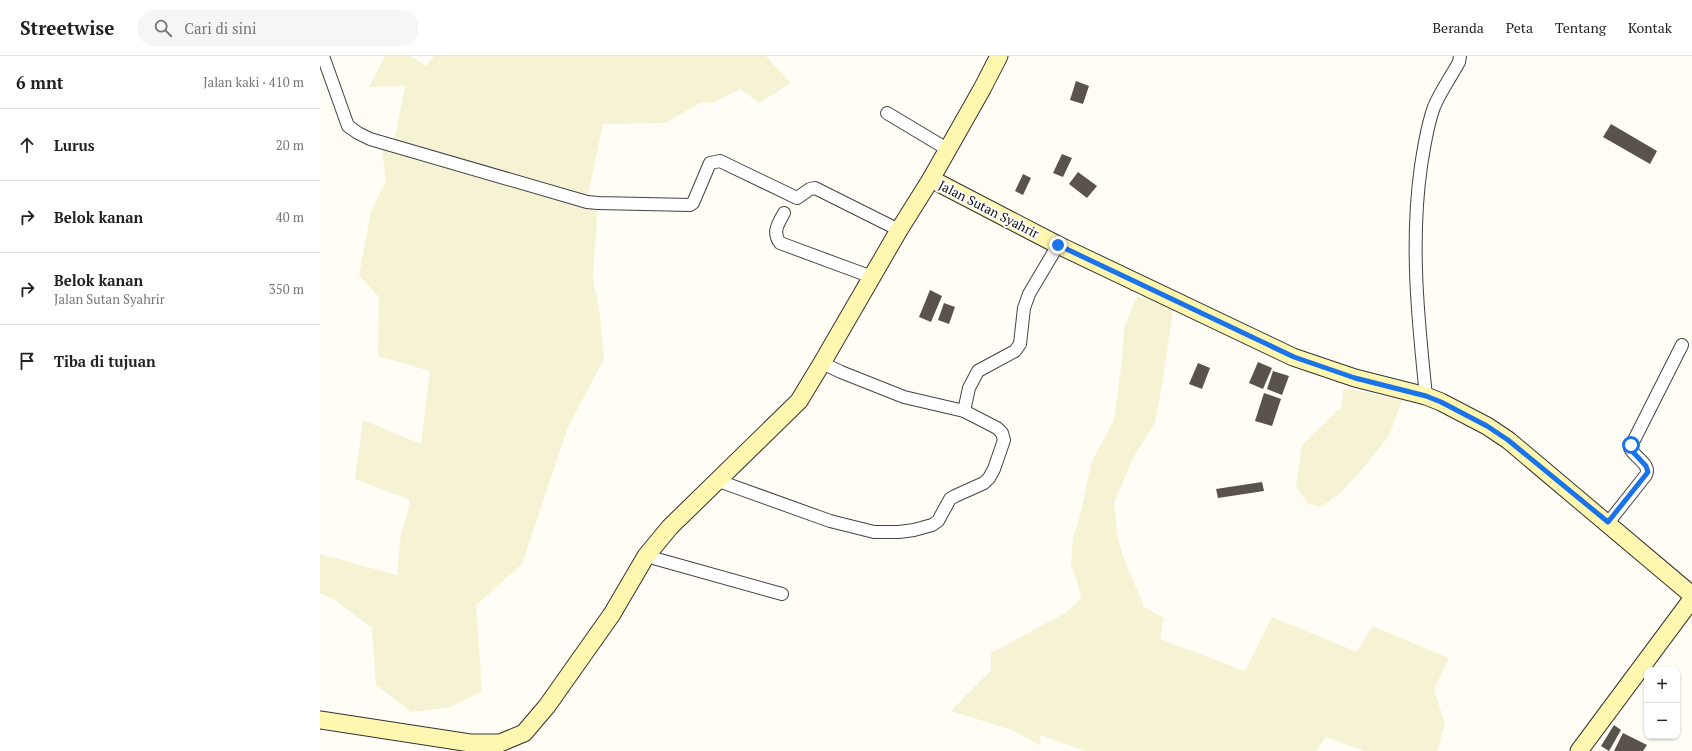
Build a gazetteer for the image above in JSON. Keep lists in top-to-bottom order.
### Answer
{
  "streets": {
    "street": ["Jalan Sutan Syahrir"]
  },
  "page": {
    "header": "Streetwise",
    "search": "Cari di sini",
    "nav": [
      "Beranda",
      "Peta",
      "Tentang",
      "Kontak"
    ],
    "heading": ["6 mnt", "Jalan kaki · 410 m"],
    "list": [
      ["Lurus", "20 m"],
      ["Belok kanan", "40 m"],
      ["Belok kanan", "Jalan Sutan Syahrir", "350 m"],
      "Tiba di tujuan"
    ],
    "map_buttons": ["+", "−"]
  }
}
